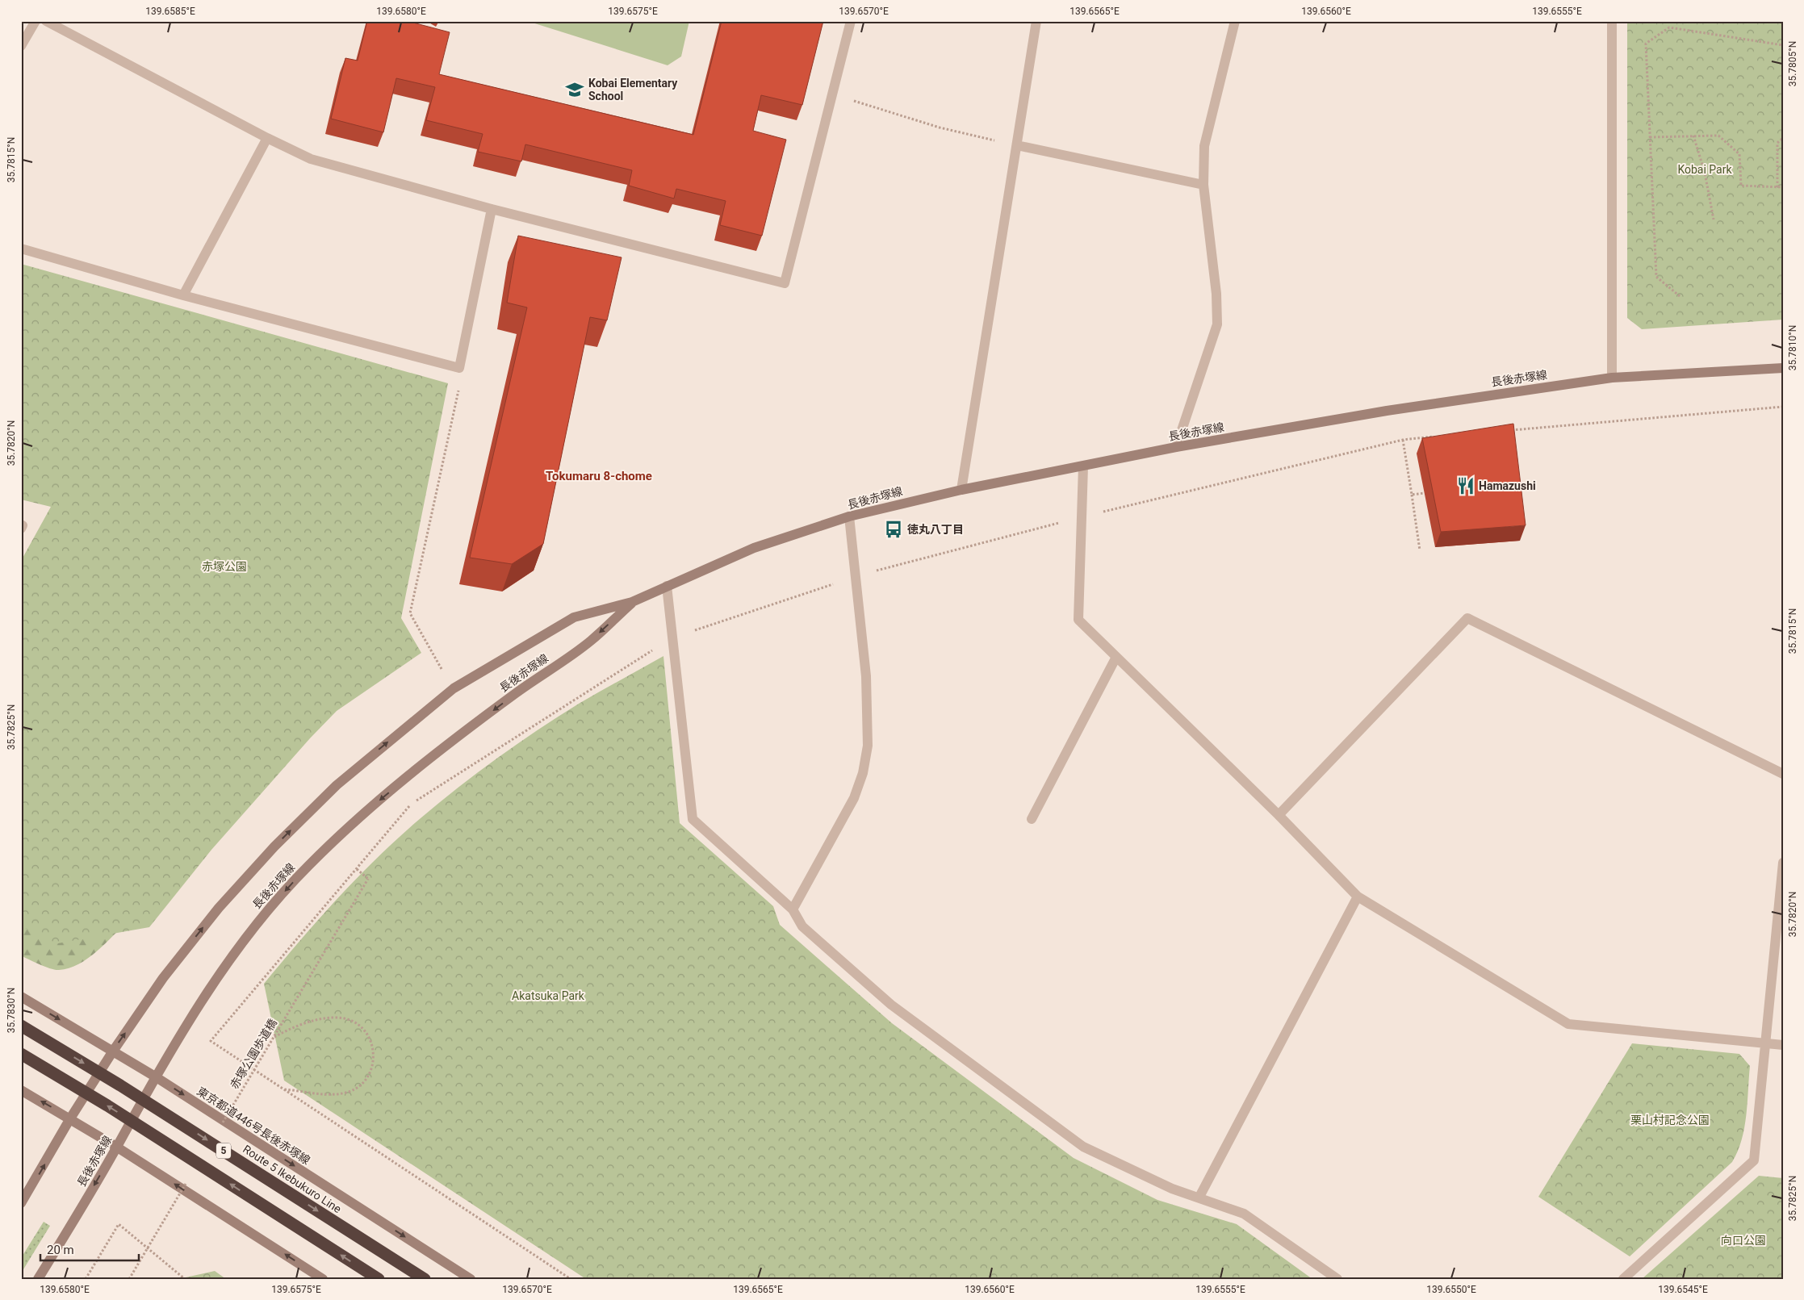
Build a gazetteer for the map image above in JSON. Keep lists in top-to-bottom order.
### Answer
{
  "streets": {
    "highway": ["5", "Route 5 Ikebukuro Line"],
    "main road": ["長後赤塚線", "東京都道446号長後赤塚線"],
    "path": ["赤塚公園歩道橋"]
  },
  "crossings": [
    ["長後赤塚線", "東京都道446号長後赤塚線"]
  ],
  "districts": ["Tokumaru 8-chome"],
  "parks": [
    "Kobai Park",
    "赤塚公園",
    "Akatsuka Park",
    "栗山村記念公園",
    "向口公園"
  ],
  "places": {
    "school or university": ["Kobai Elementary School"],
    "restaurant": ["Hamazushi"],
    "bus stop": ["徳丸八丁目"]
  },
  "scale_bar": "20 m",
  "coordinates": [
    "139.6585°E",
    "139.6580°E",
    "139.6575°E",
    "139.6570°E",
    "139.6565°E",
    "139.6560°E",
    "139.6555°E",
    "35.7805°N",
    "35.7815°N",
    "35.7810°N",
    "35.7820°N",
    "35.7825°N",
    "35.7830°N",
    "139.6550°E",
    "139.6545°E"
  ]
}
